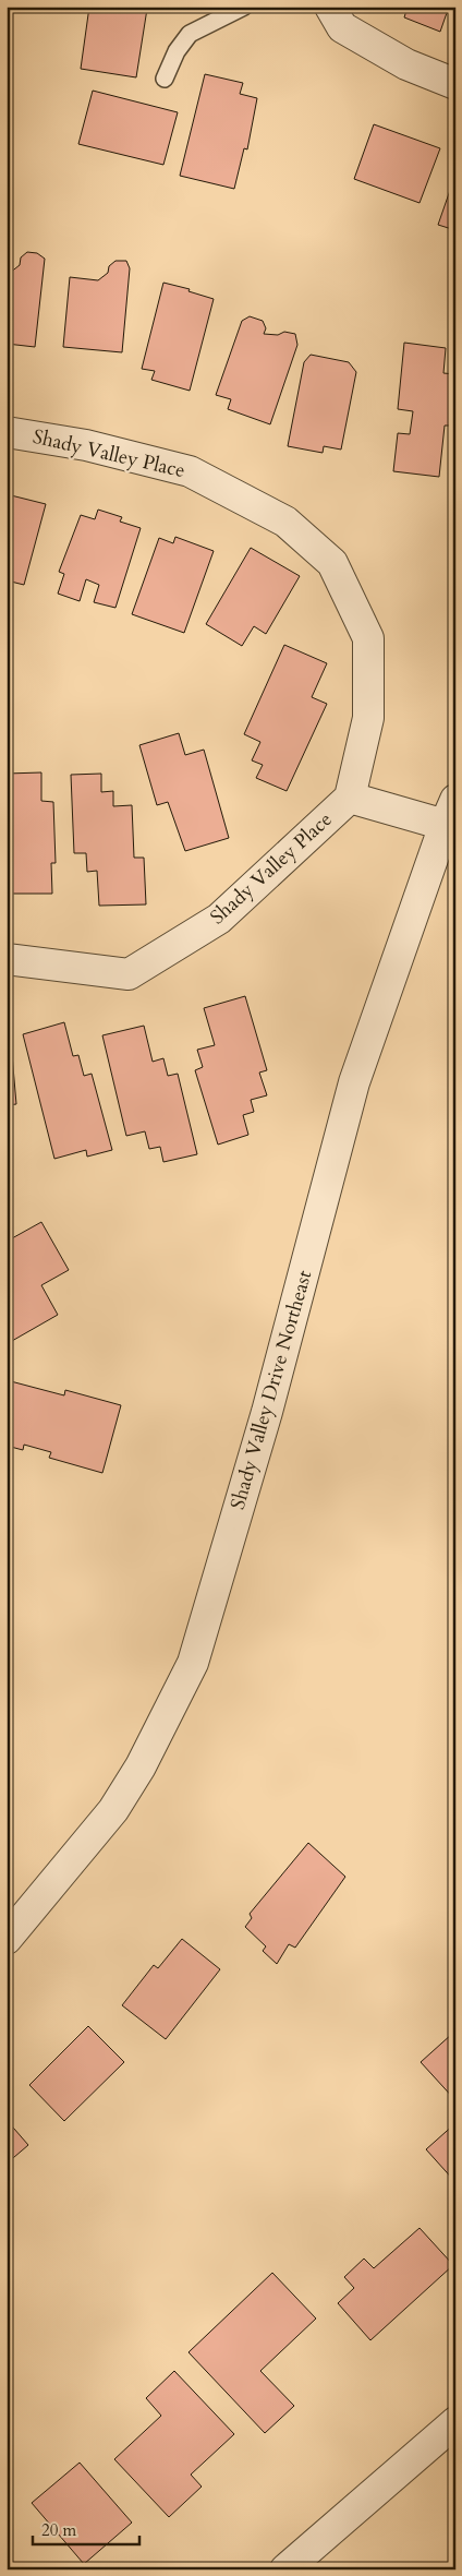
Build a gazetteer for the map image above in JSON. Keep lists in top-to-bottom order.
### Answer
{
  "streets": {
    "street": ["Shady Valley Place", "Shady Valley Drive Northeast"]
  },
  "crossings": [
    ["Shady Valley Place", "Shady Valley Drive Northeast"]
  ],
  "scale_bar": "20 m"
}
